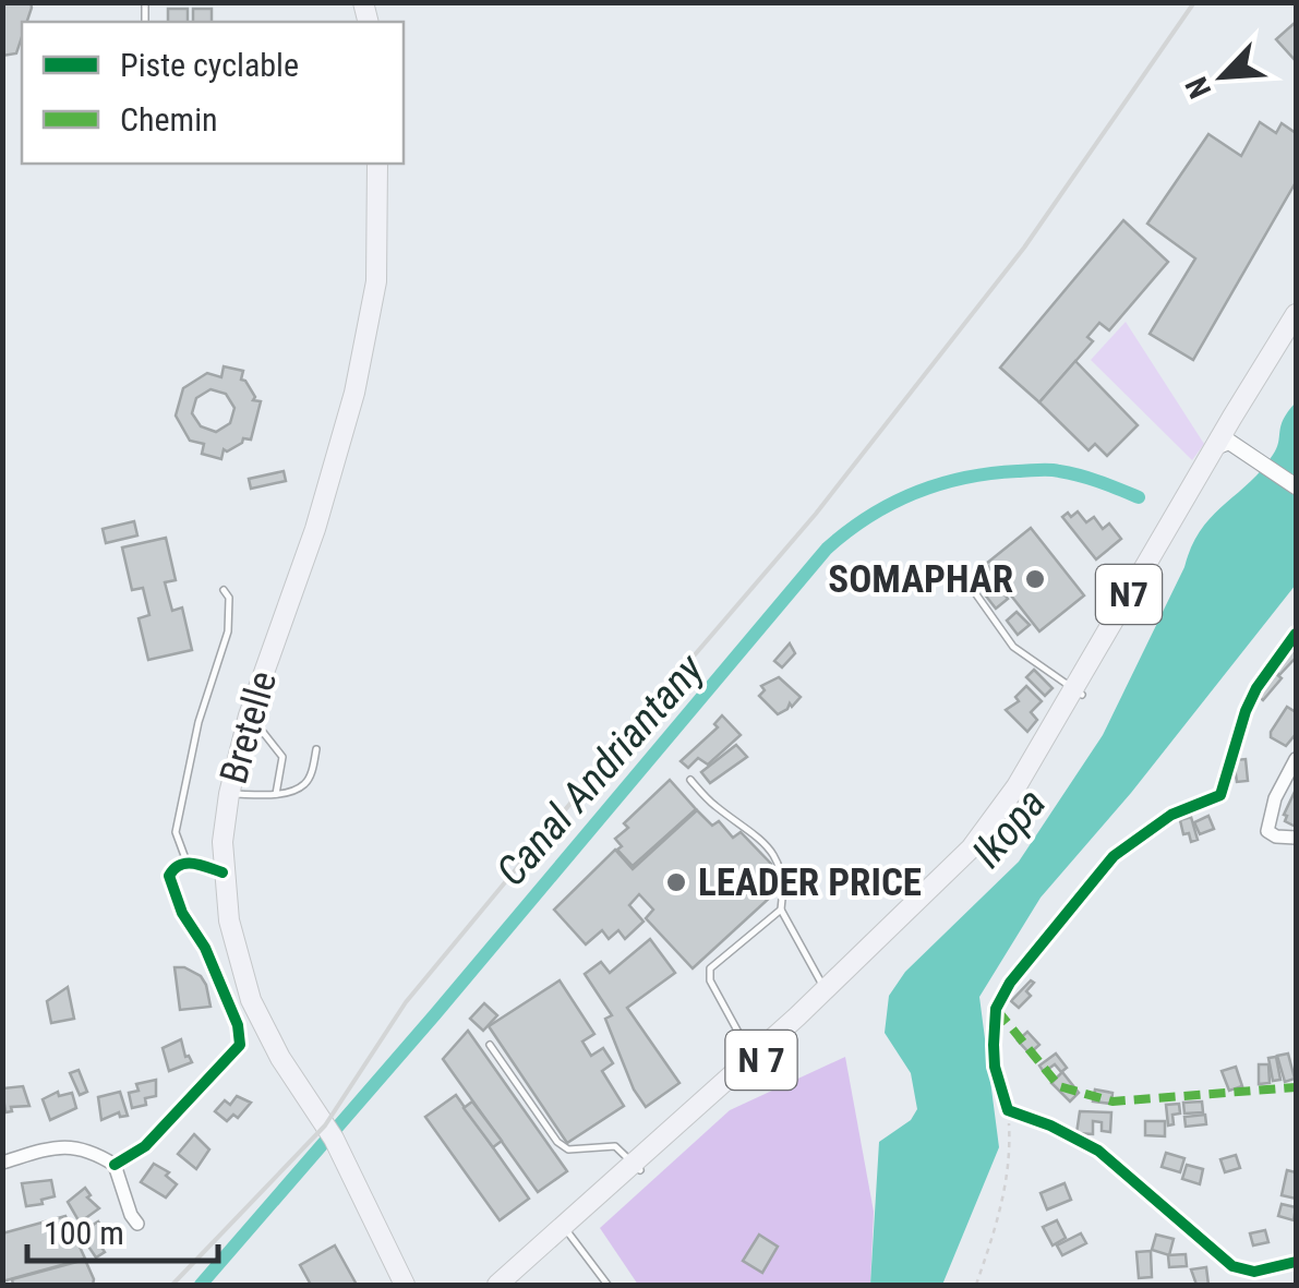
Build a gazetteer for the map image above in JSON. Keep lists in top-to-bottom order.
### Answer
{
  "streets": {
    "main road": ["N7", "Bretelle", "N 7"]
  },
  "crossings": [
    ["N7", "N 7"]
  ],
  "water": ["Canal Andriantany", "Ikopa"],
  "places": ["SOMAPHAR", "LEADER PRICE"],
  "legend": ["Piste cyclable", "Chemin"],
  "scale_bar": "100 m",
  "north": "bottom left"
}
